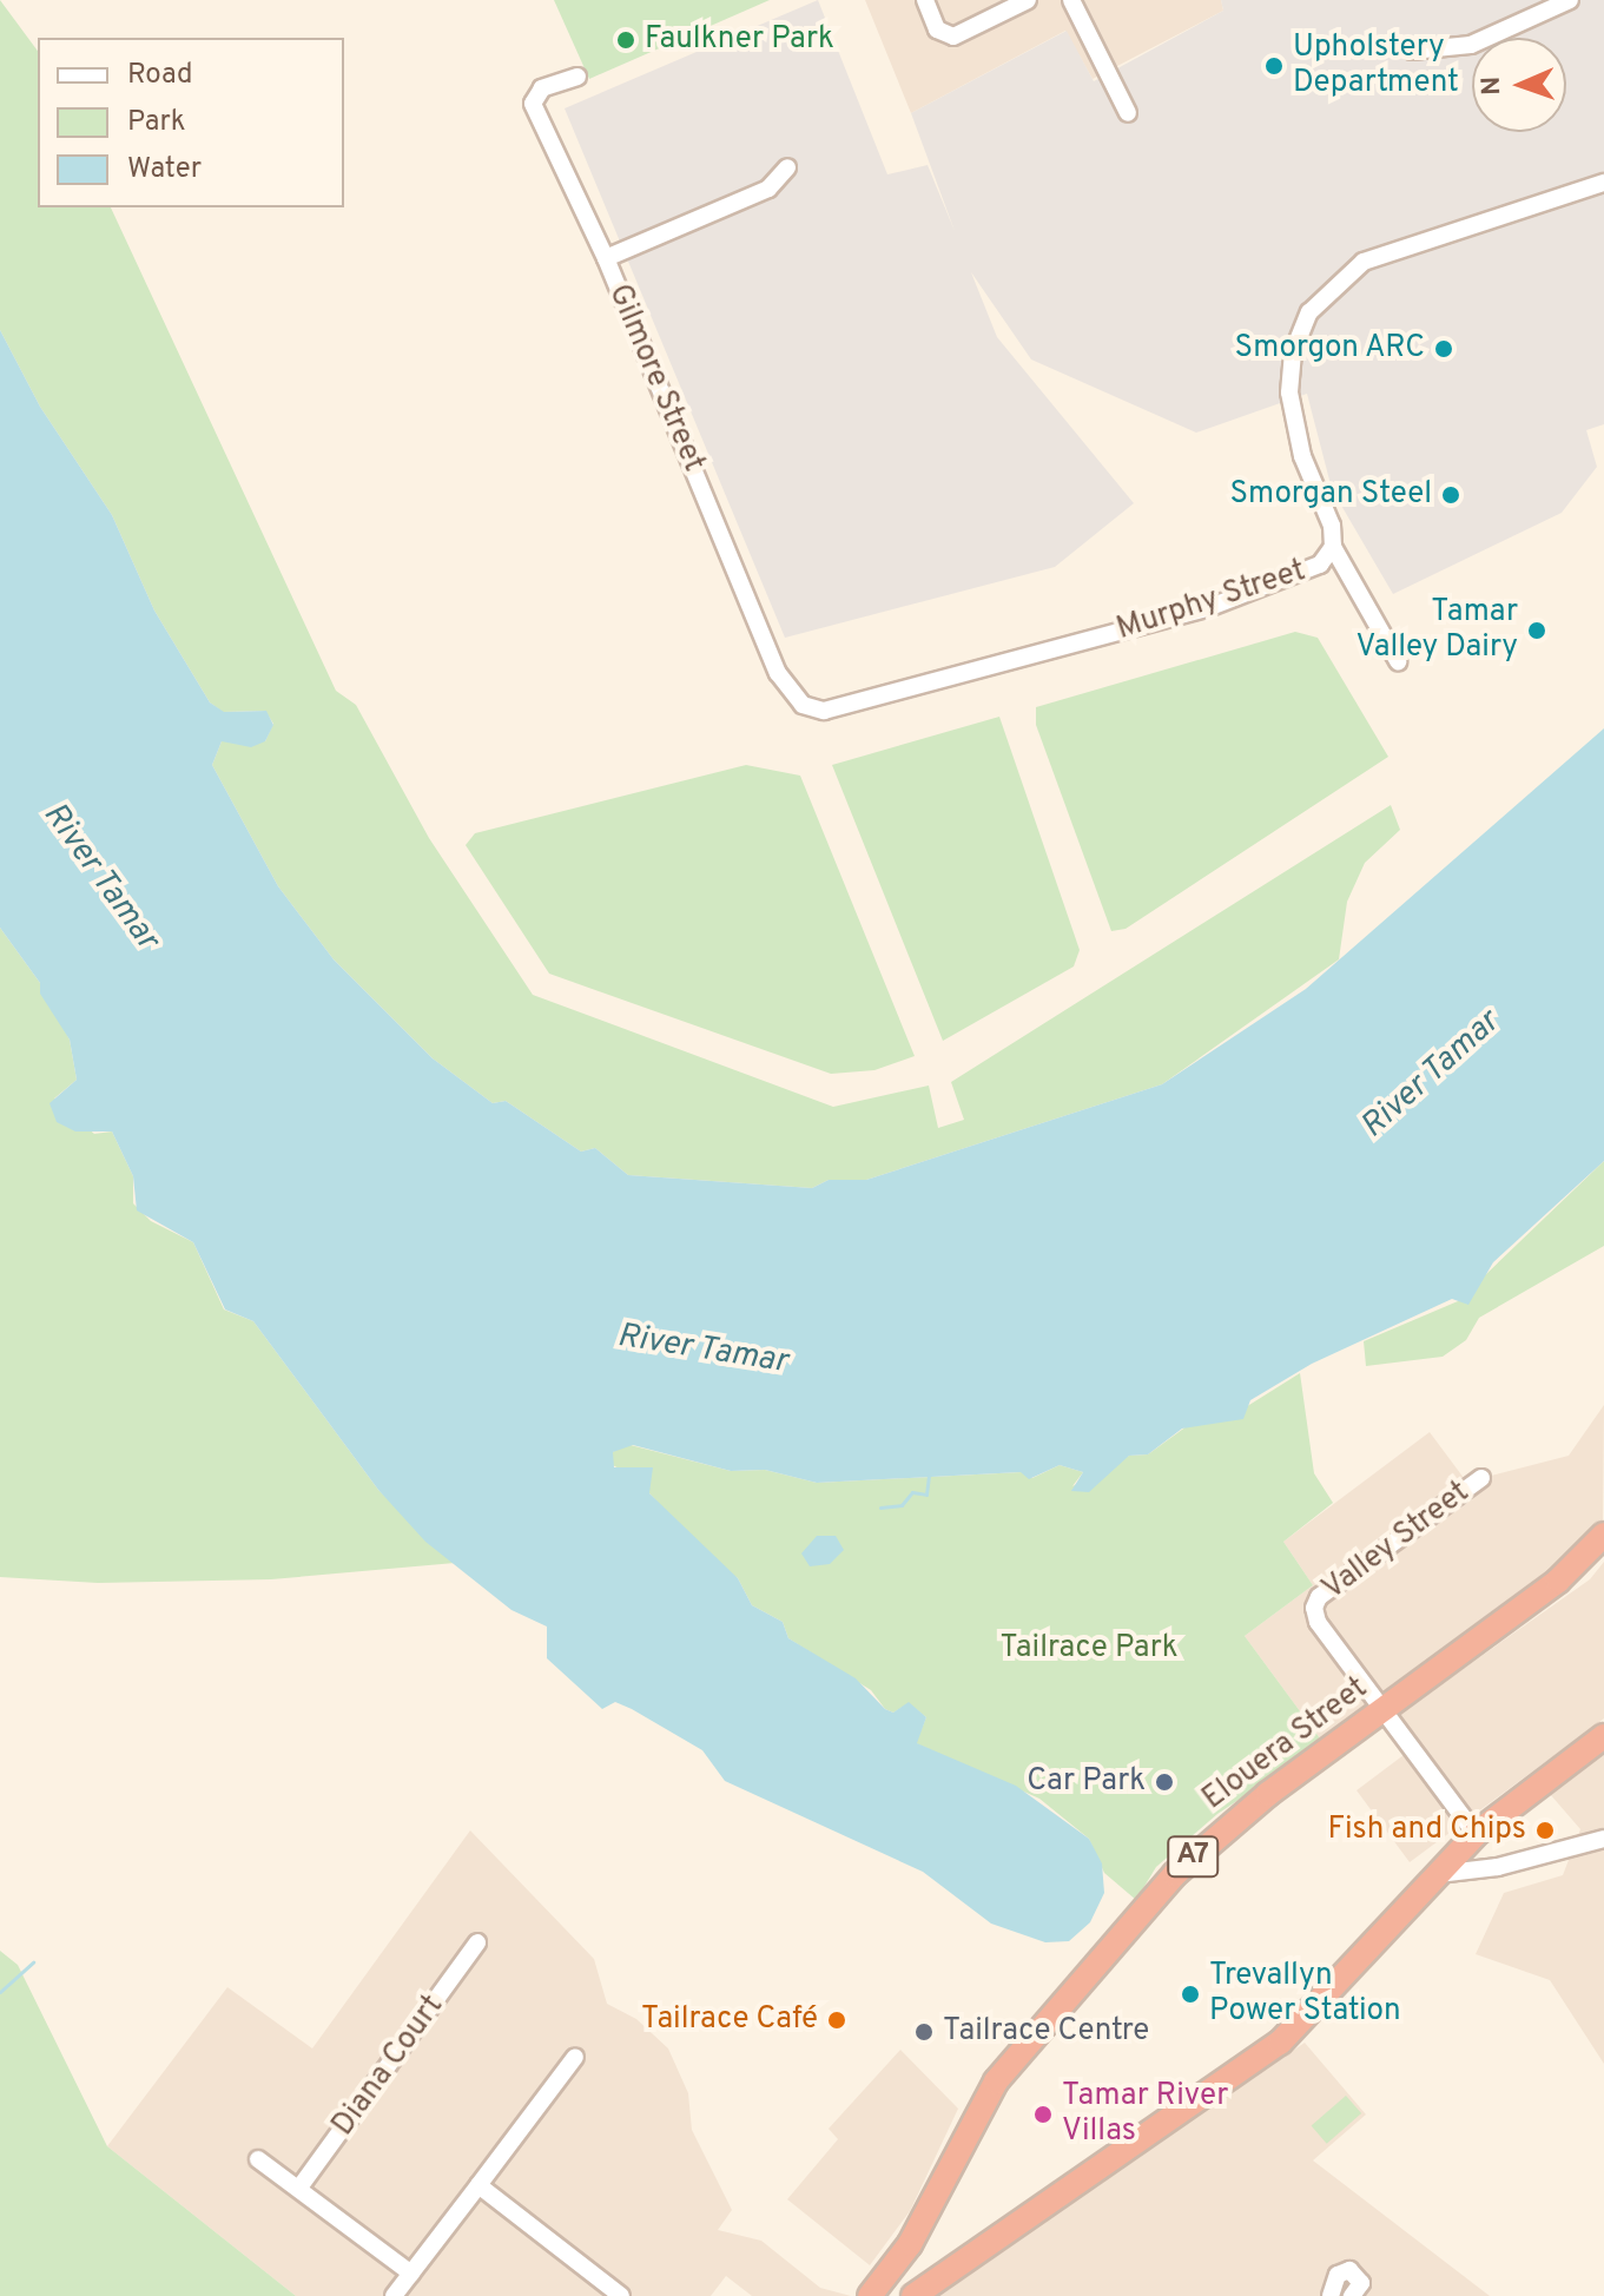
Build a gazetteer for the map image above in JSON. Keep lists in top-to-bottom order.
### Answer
{
  "streets": {
    "highway": ["Elouera Street", "A7"],
    "street": [
      "Gilmore Street",
      "Murphy Street",
      "Valley Street",
      "Diana Court"
    ]
  },
  "crossings": [
    ["Gilmore Street", "Murphy Street"],
    ["Valley Street", "Elouera Street"],
    ["Elouera Street", "A7"]
  ],
  "water": ["River Tamar"],
  "parks": ["Tailrace Park"],
  "places": [
    "Faulkner Park",
    "Upholstery Department",
    "Smorgon ARC",
    "Smorgan Steel",
    "Tamar Valley Dairy",
    "Car Park",
    "Fish and Chips",
    "Trevallyn Power Station",
    "Tailrace Café",
    "Tailrace Centre",
    "Tamar River Villas"
  ],
  "legend": ["Road", "Park", "Water"],
  "north": "left"
}
